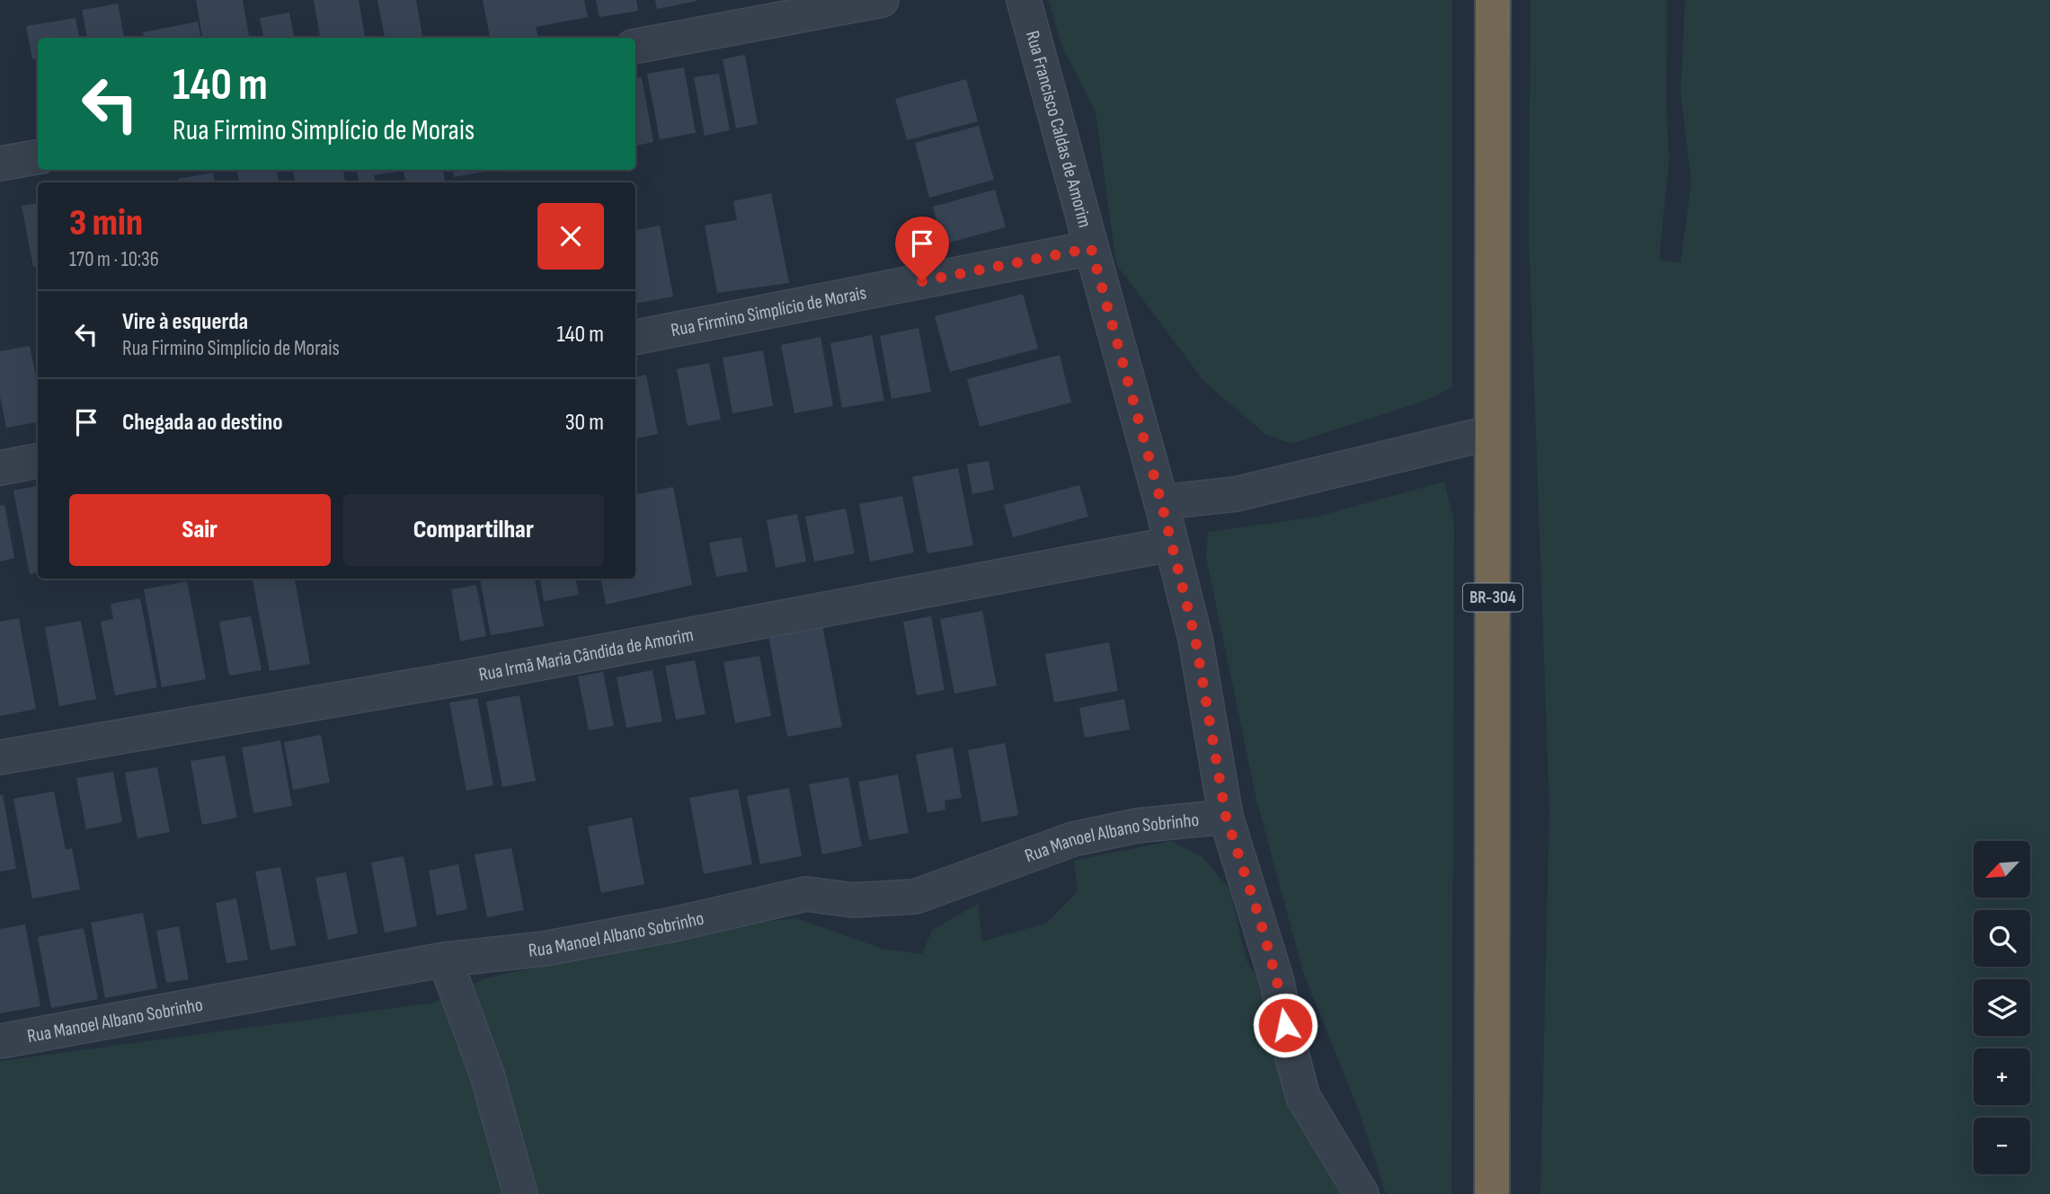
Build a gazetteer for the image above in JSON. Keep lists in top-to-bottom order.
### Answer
{
  "streets": {
    "highway": ["BR-304"],
    "street": [
      "Rua Francisco Caldas de Amorim",
      "Rua Firmino Simplício de Morais",
      "Rua Irmã Maria Cândida de Amorim",
      "Rua Manoel Albano Sobrinho"
    ]
  },
  "crossings": [
    ["Rua Francisco Caldas de Amorim", "Rua Firmino Simplício de Morais"],
    ["Rua Francisco Caldas de Amorim", "Rua Irmã Maria Cândida de Amorim"],
    ["Rua Francisco Caldas de Amorim", "Rua Manoel Albano Sobrinho"]
  ],
  "north": "bottom left",
  "page": {
    "turn": ["140 m", "Rua Firmino Simplício de Morais"],
    "heading": ["3 min", "170 m · 10:36"],
    "list": [
      {
        "name": "Vire à esquerda",
        "note": "Rua Firmino Simplício de Morais",
        "value": "140 m"
      },
      {
        "name": "Chegada ao destino",
        "value": "30 m"
      }
    ],
    "buttons": ["Sair", "Compartilhar"],
    "map_buttons": ["+", "−"]
  }
}
